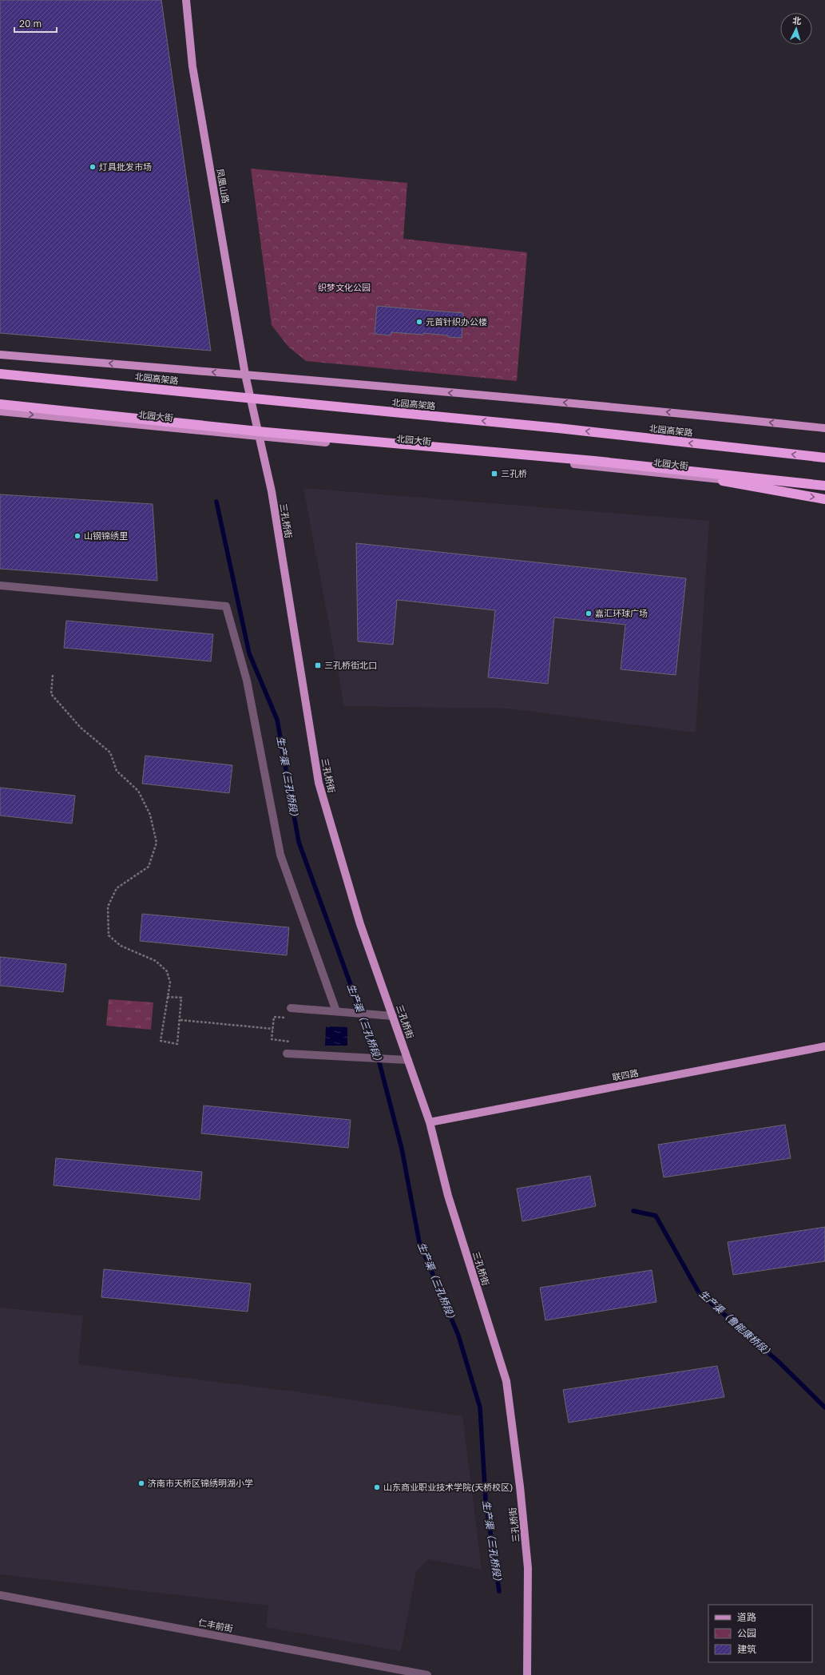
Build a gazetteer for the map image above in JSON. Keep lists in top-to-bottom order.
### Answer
{
  "streets": {
    "highway": ["北园高架路"],
    "main road": [
      "凤凰山路",
      "北园大街",
      "三孔桥街",
      "联四路"
    ],
    "street": ["仁丰前街"]
  },
  "crossings": [
    ["凤凰山路", "三孔桥街"],
    ["北园大街", "三孔桥街"],
    ["三孔桥街", "联四路"]
  ],
  "water": ["生产渠（三孔桥段）", "生产渠（鲁能康桥段）"],
  "parks": ["织梦文化公园"],
  "places": {
    "other": [
      "灯具批发市场",
      "元首针织办公楼",
      "山钢锦绣里",
      "嘉汇环球广场",
      "济南市天桥区锦绣明湖小学",
      "山东商业职业技术学院(天桥校区)"
    ],
    "transit": ["三孔桥", "三孔桥街北口"]
  },
  "legend": ["道路", "公园", "建筑"],
  "scale_bar": "20 m",
  "north": "top"
}
